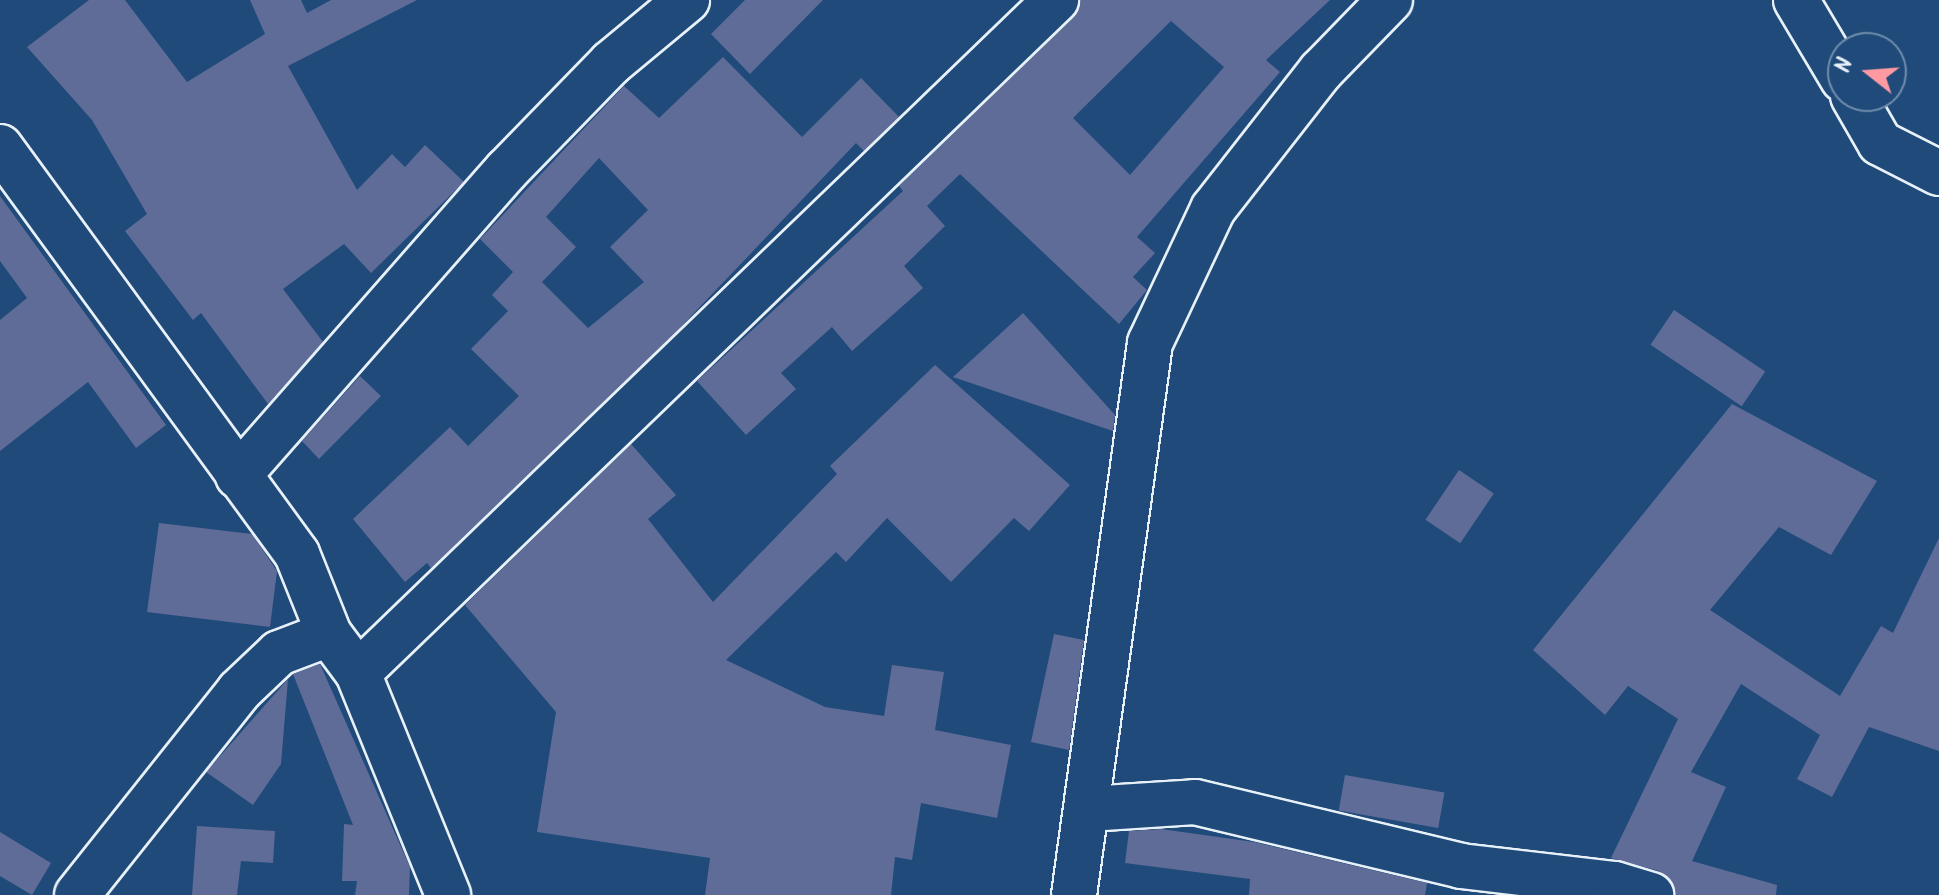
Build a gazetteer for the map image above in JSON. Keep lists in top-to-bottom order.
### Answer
{
  "north": "left"
}
